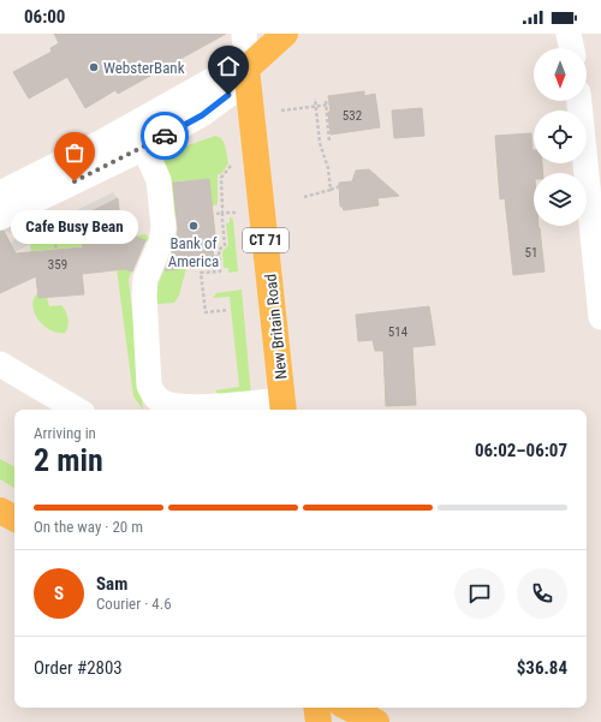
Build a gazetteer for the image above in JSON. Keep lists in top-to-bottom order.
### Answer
{
  "streets": {
    "main road": ["CT 71", "New Britain Road"]
  },
  "places": ["WebsterBank", "Cafe Busy Bean", "Bank of America"],
  "house_numbers": [
    "532",
    "51",
    "359",
    "514"
  ],
  "north": "bottom",
  "page": {
    "status": "06:00",
    "bubble": "Cafe Busy Bean",
    "heading": ["2 min", "Arriving in", "06:02–06:07"],
    "panel": [
      "Sam",
      "Courier · 4.6",
      "Order #2803",
      "$36.84"
    ],
    "bar": "On the way · 20 m",
    "round": "S"
  }
}
